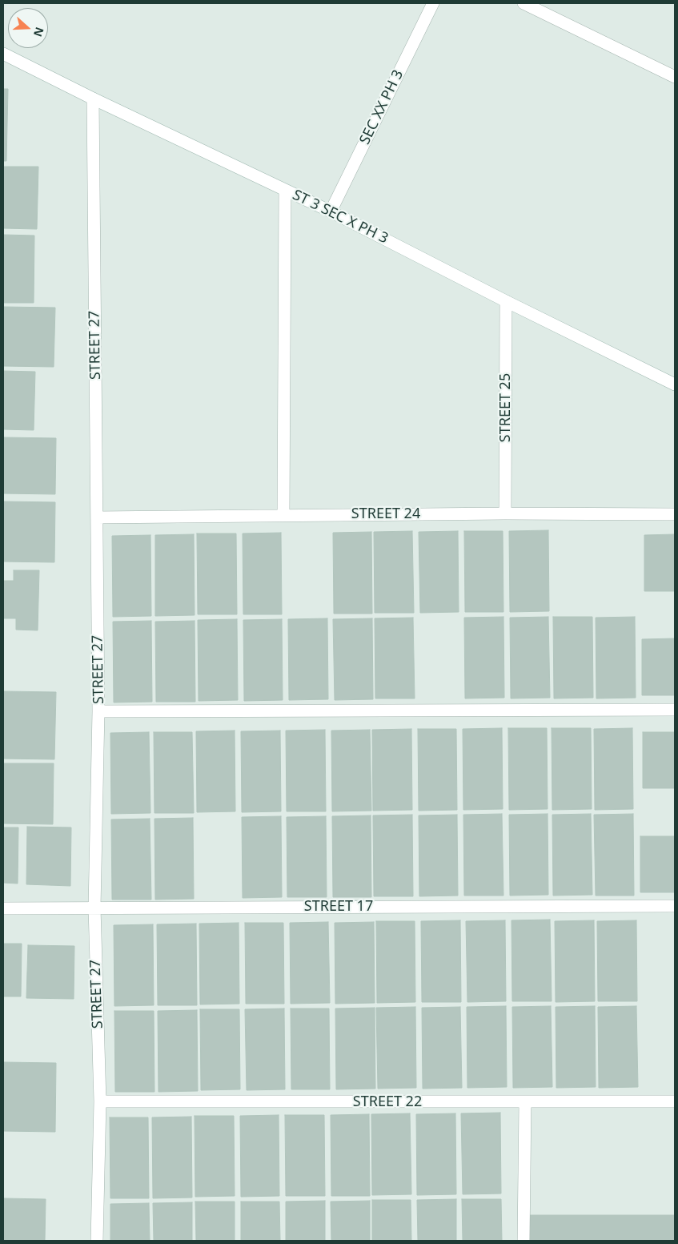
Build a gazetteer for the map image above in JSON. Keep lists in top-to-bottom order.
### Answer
{
  "streets": {
    "street": [
      "SEC XX PH 3",
      "ST 3 SEC X PH 3",
      "STREET 27",
      "STREET 25",
      "STREET 24",
      "STREET 17",
      "STREET 22"
    ]
  },
  "crossings": [
    ["SEC XX PH 3", "ST 3 SEC X PH 3"],
    ["ST 3 SEC X PH 3", "STREET 27"],
    ["ST 3 SEC X PH 3", "STREET 25"],
    ["STREET 27", "STREET 24"],
    ["STREET 27", "STREET 17"],
    ["STREET 27", "STREET 22"],
    ["STREET 25", "STREET 24"]
  ],
  "north": "right"
}
